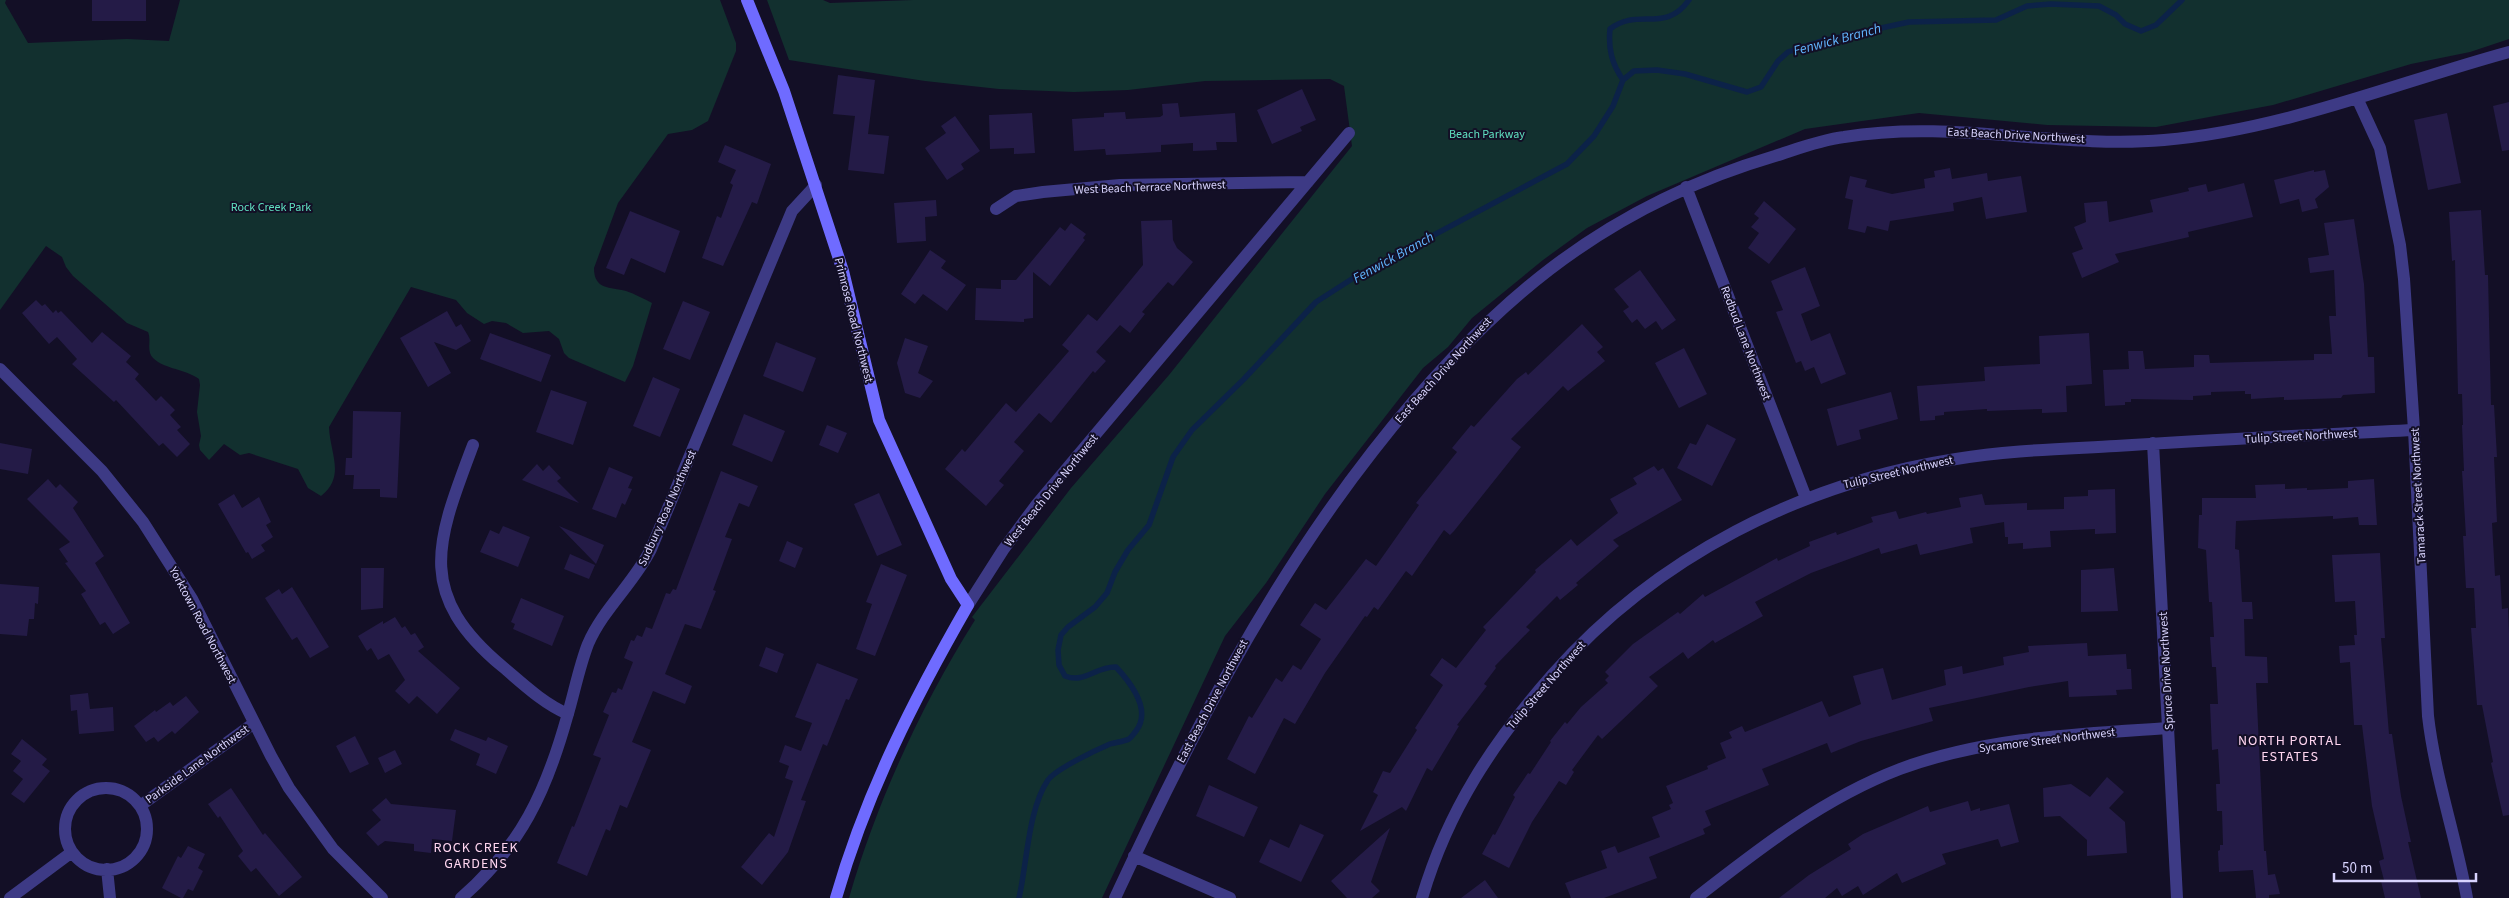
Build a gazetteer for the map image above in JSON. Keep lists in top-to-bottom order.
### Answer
{
  "streets": {
    "street": [
      "East Beach Drive Northwest",
      "West Beach Terrace Northwest",
      "Primrose Road Northwest",
      "Redbud Lane Northwest",
      "Tulip Street Northwest",
      "West Beach Drive Northwest",
      "Tamarack Street Northwest",
      "Sudbury Road Northwest",
      "Yorktown Road Northwest",
      "Spruce Drive Northwest",
      "Sycamore Street Northwest",
      "Parkside Lane Northwest"
    ]
  },
  "crossings": [
    ["East Beach Drive Northwest", "Redbud Lane Northwest"],
    ["East Beach Drive Northwest", "Tamarack Street Northwest"],
    ["West Beach Terrace Northwest", "West Beach Drive Northwest"],
    ["Primrose Road Northwest", "West Beach Drive Northwest"],
    ["Primrose Road Northwest", "Sudbury Road Northwest"],
    ["Redbud Lane Northwest", "Tulip Street Northwest"],
    ["Tulip Street Northwest", "Tamarack Street Northwest"],
    ["Tulip Street Northwest", "Spruce Drive Northwest"],
    ["Yorktown Road Northwest", "Parkside Lane Northwest"],
    ["Spruce Drive Northwest", "Sycamore Street Northwest"]
  ],
  "districts": ["NORTH PORTAL ESTATES", "ROCK CREEK GARDENS"],
  "water": ["Fenwick Branch"],
  "parks": ["Beach Parkway", "Rock Creek Park"],
  "scale_bar": "50 m"
}
